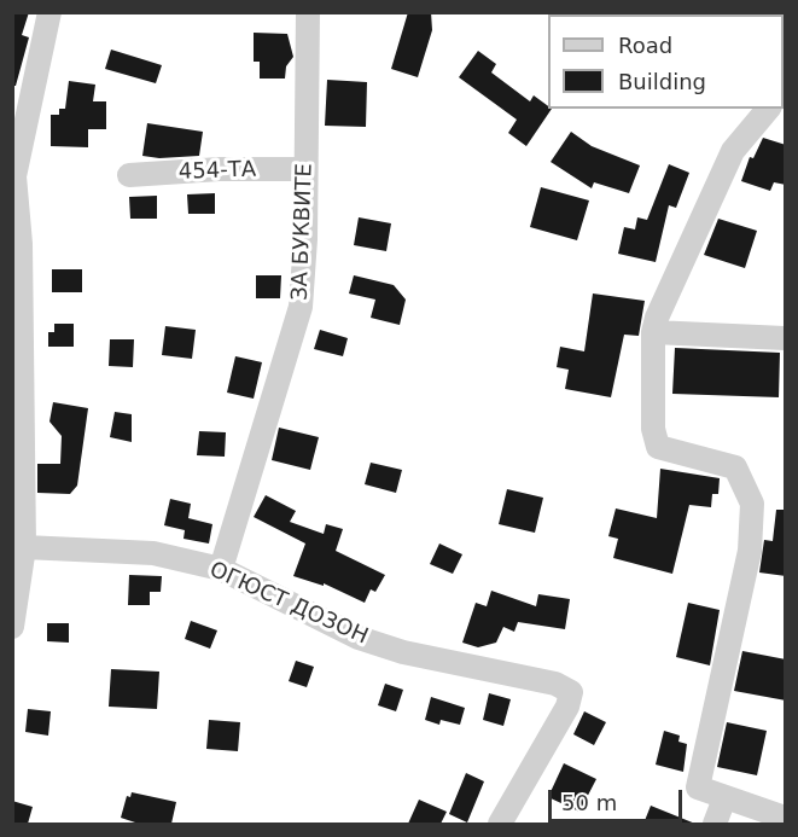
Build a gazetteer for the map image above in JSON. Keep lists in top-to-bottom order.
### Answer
{
  "streets": {
    "street": ["454-ТА", "ЗА БУКВИТЕ", "ОГЮСТ ДОЗОН"]
  },
  "crossings": [
    ["454-ТА", "ЗА БУКВИТЕ"],
    ["ЗА БУКВИТЕ", "ОГЮСТ ДОЗОН"]
  ],
  "legend": ["Road", "Building"],
  "scale_bar": "50 m"
}
